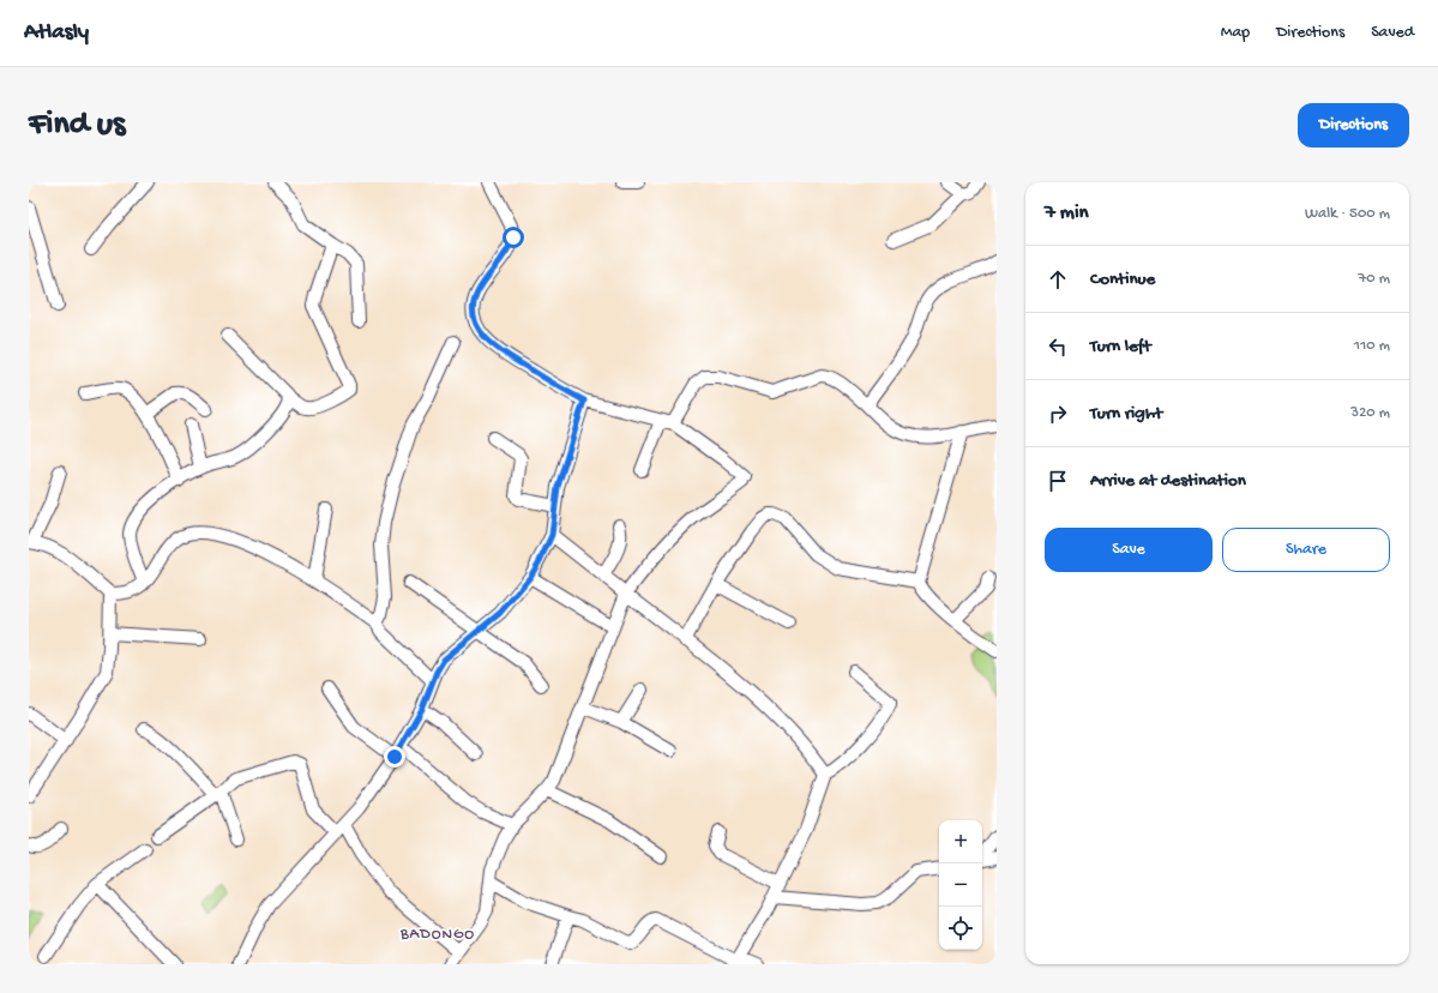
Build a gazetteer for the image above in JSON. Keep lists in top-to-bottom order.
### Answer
{
  "districts": ["BADONGO"],
  "page": {
    "header": "Atlasly",
    "nav": ["Map", "Directions", "Saved"],
    "buttons": [
      "Directions",
      ["Save", "Share"]
    ],
    "title": "Find us",
    "heading": ["7 min", "Walk · 500 m"],
    "list": [
      ["Continue", "70 m"],
      ["Turn left", "110 m"],
      ["Turn right", "320 m"],
      "Arrive at destination"
    ],
    "map_buttons": ["+", "−"]
  }
}
